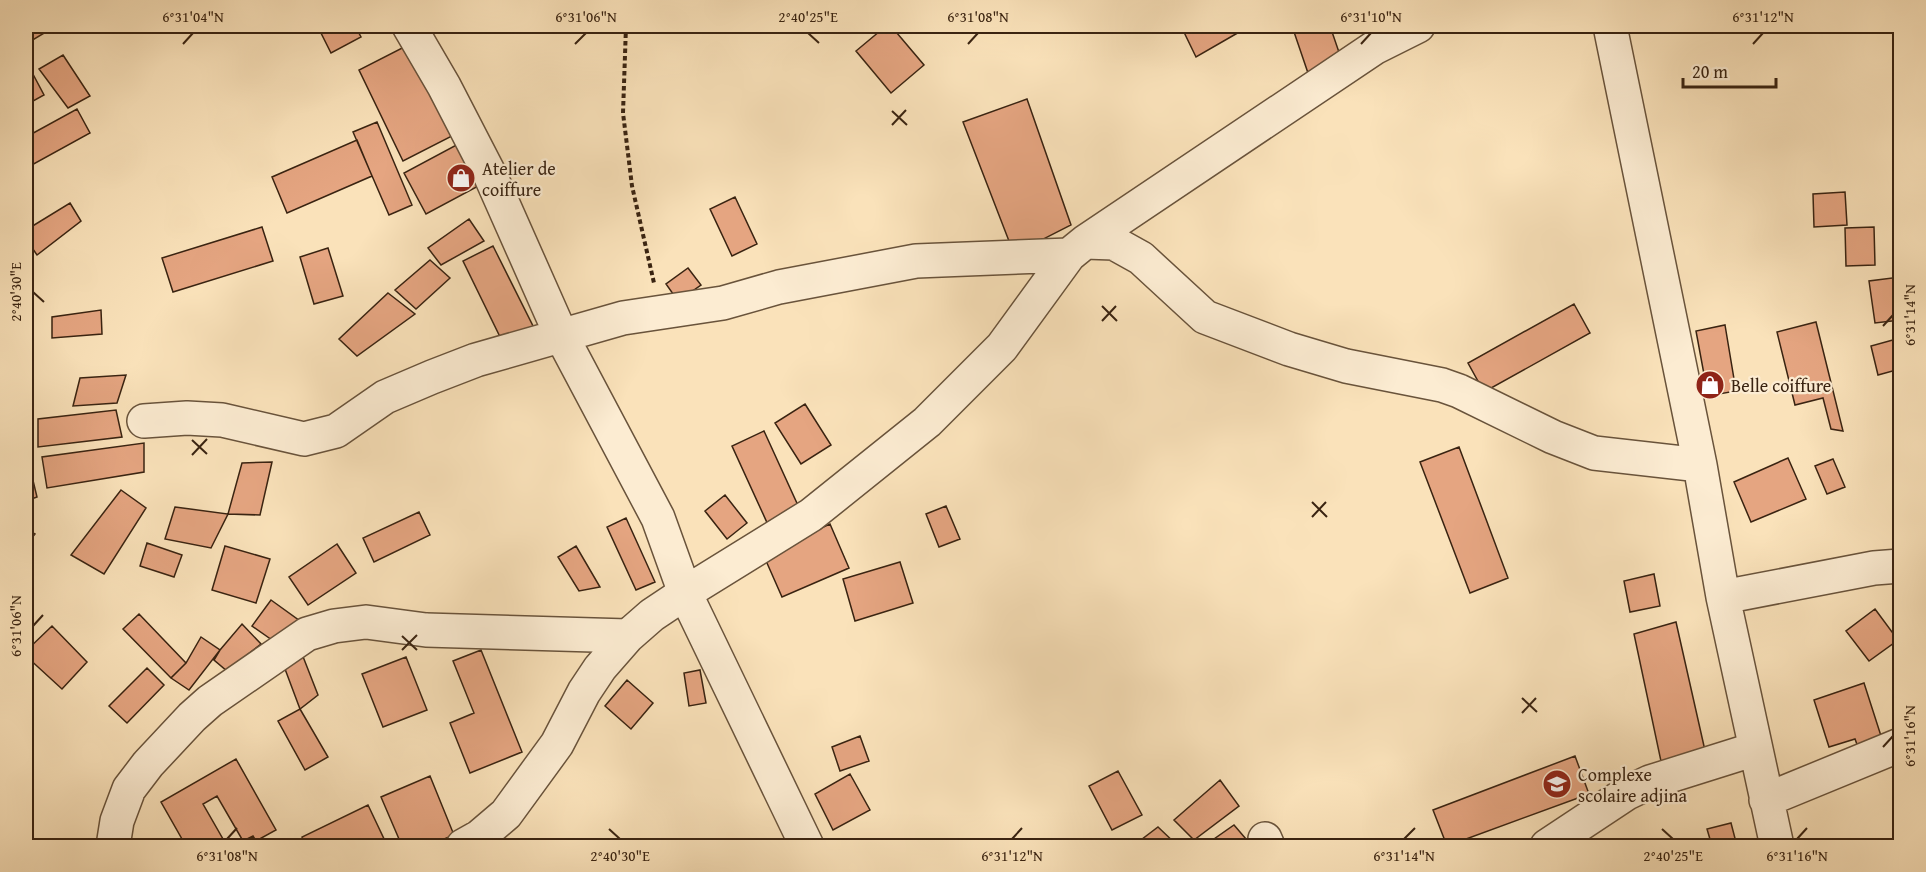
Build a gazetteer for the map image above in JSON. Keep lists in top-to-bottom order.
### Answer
{
  "places": {
    "shop": ["Atelier de coiffure", "Belle coiffure"],
    "school or university": ["Complexe scolaire adjina"]
  },
  "scale_bar": "20 m",
  "coordinates": [
    "6°31'04\"N",
    "6°31'06\"N",
    "2°40'25\"E",
    "6°31'08\"N",
    "6°31'10\"N",
    "6°31'12\"N",
    "2°40'30\"E",
    "6°31'14\"N",
    "6°31'16\"N"
  ]
}
